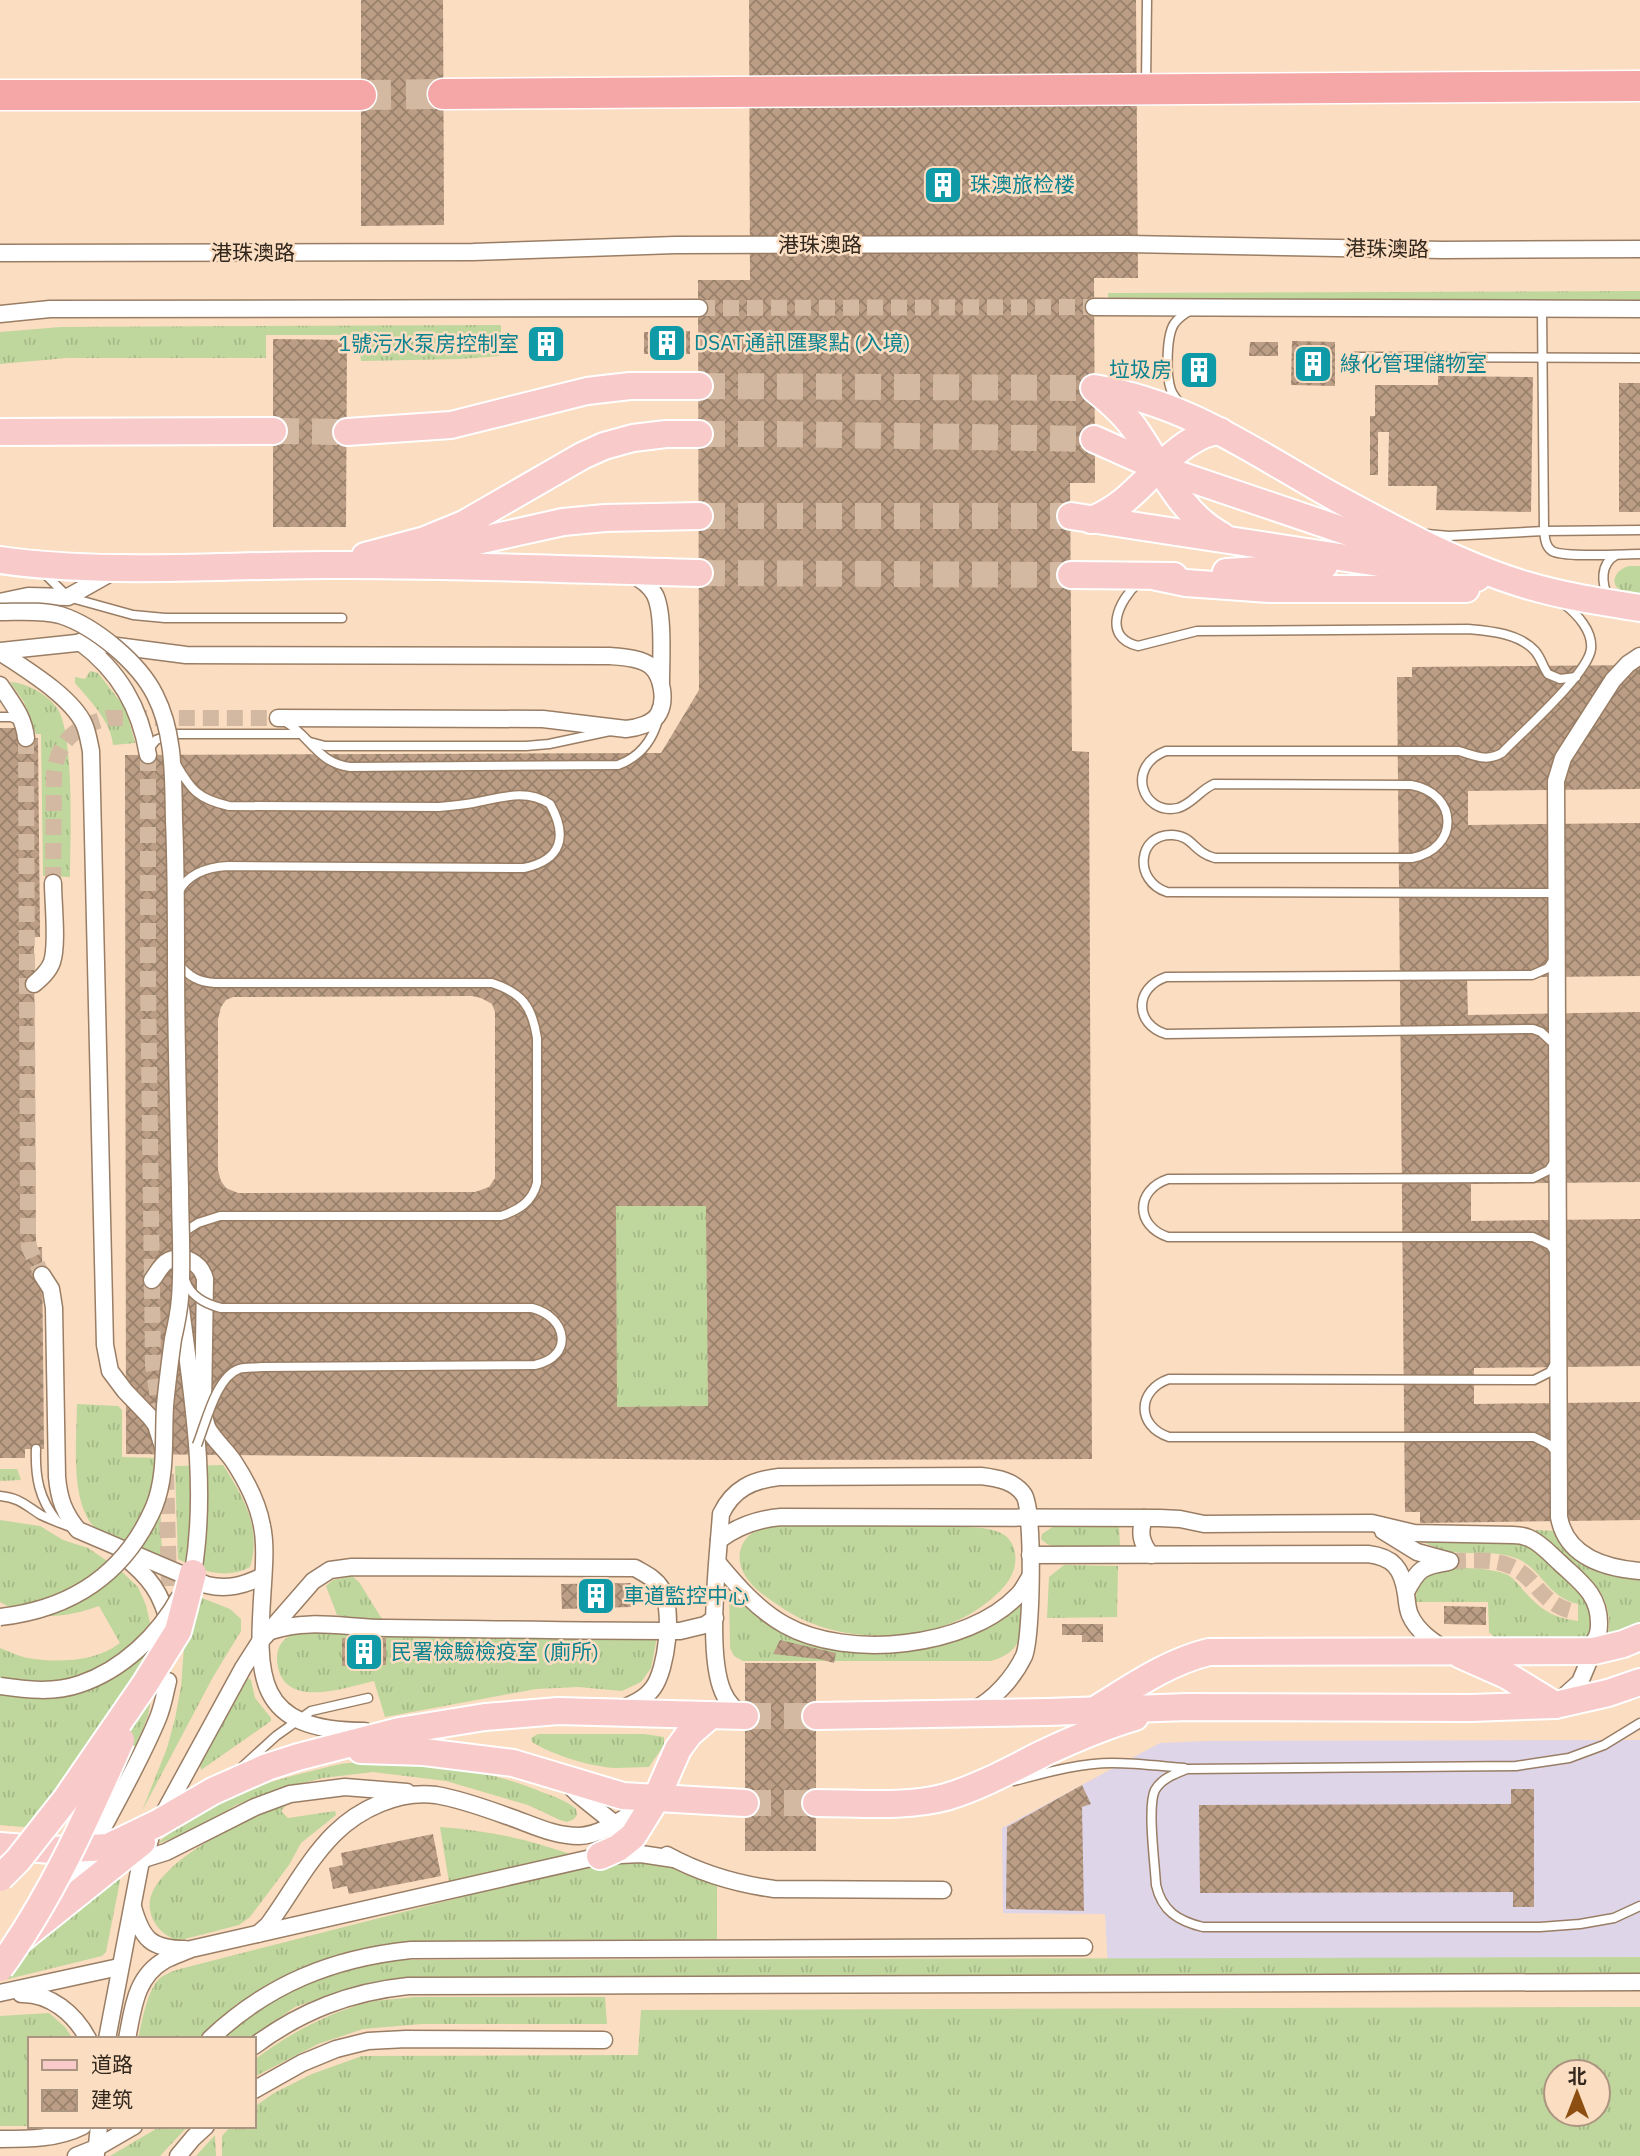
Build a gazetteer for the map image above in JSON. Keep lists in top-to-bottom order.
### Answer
{
  "streets": {
    "street": ["港珠澳路"]
  },
  "places": {
    "building": [
      "珠澳旅检楼",
      "DSAT通訊匯聚點 (入境)",
      "1號污水泵房控制室",
      "綠化管理儲物室",
      "垃圾房",
      "車道監控中心",
      "民署檢驗檢疫室 (廁所)"
    ]
  },
  "legend": ["道路", "建筑"],
  "north": "top"
}
